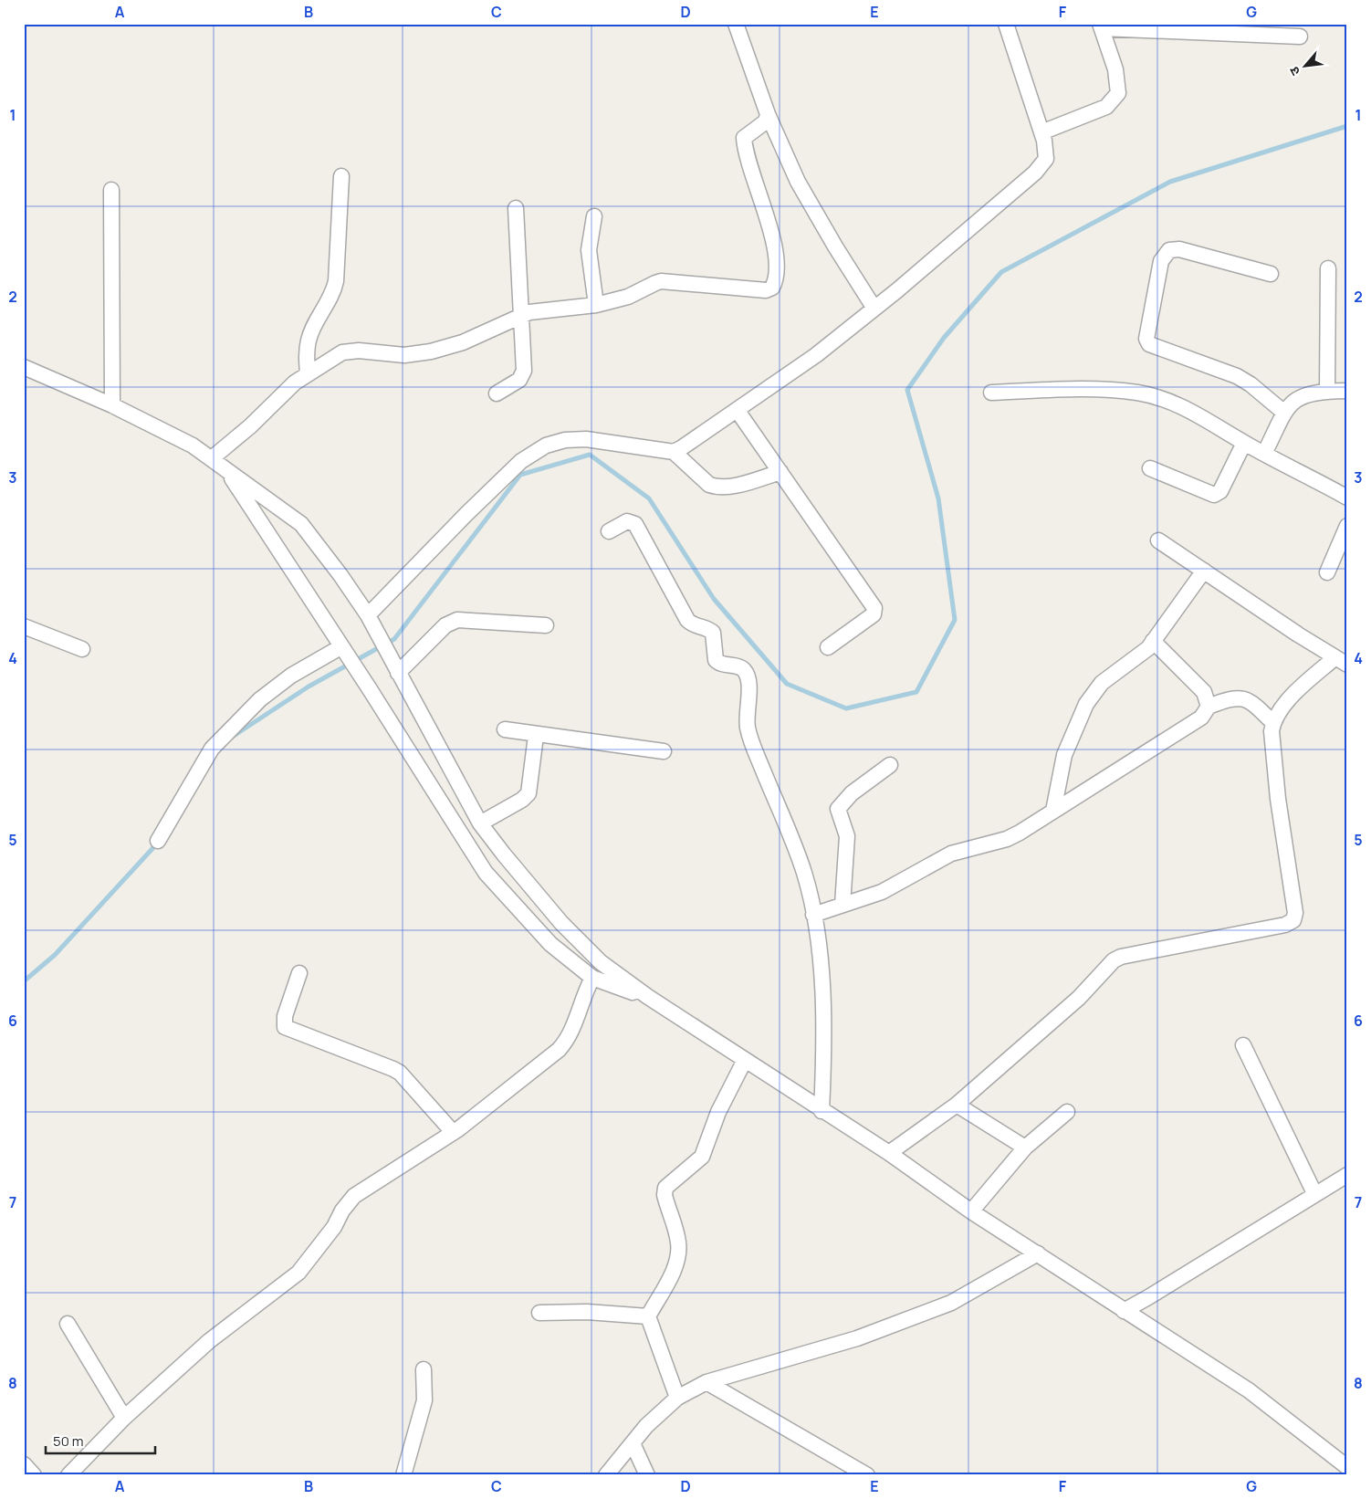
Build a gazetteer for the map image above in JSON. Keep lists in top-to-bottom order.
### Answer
{
  "scale_bar": "50 m",
  "north": "bottom left",
  "grid": {
    "columns": [
      "A",
      "B",
      "C",
      "D",
      "E",
      "F",
      "G"
    ],
    "rows": [
      "1",
      "2",
      "3",
      "4",
      "5",
      "6",
      "7",
      "8"
    ]
  }
}
